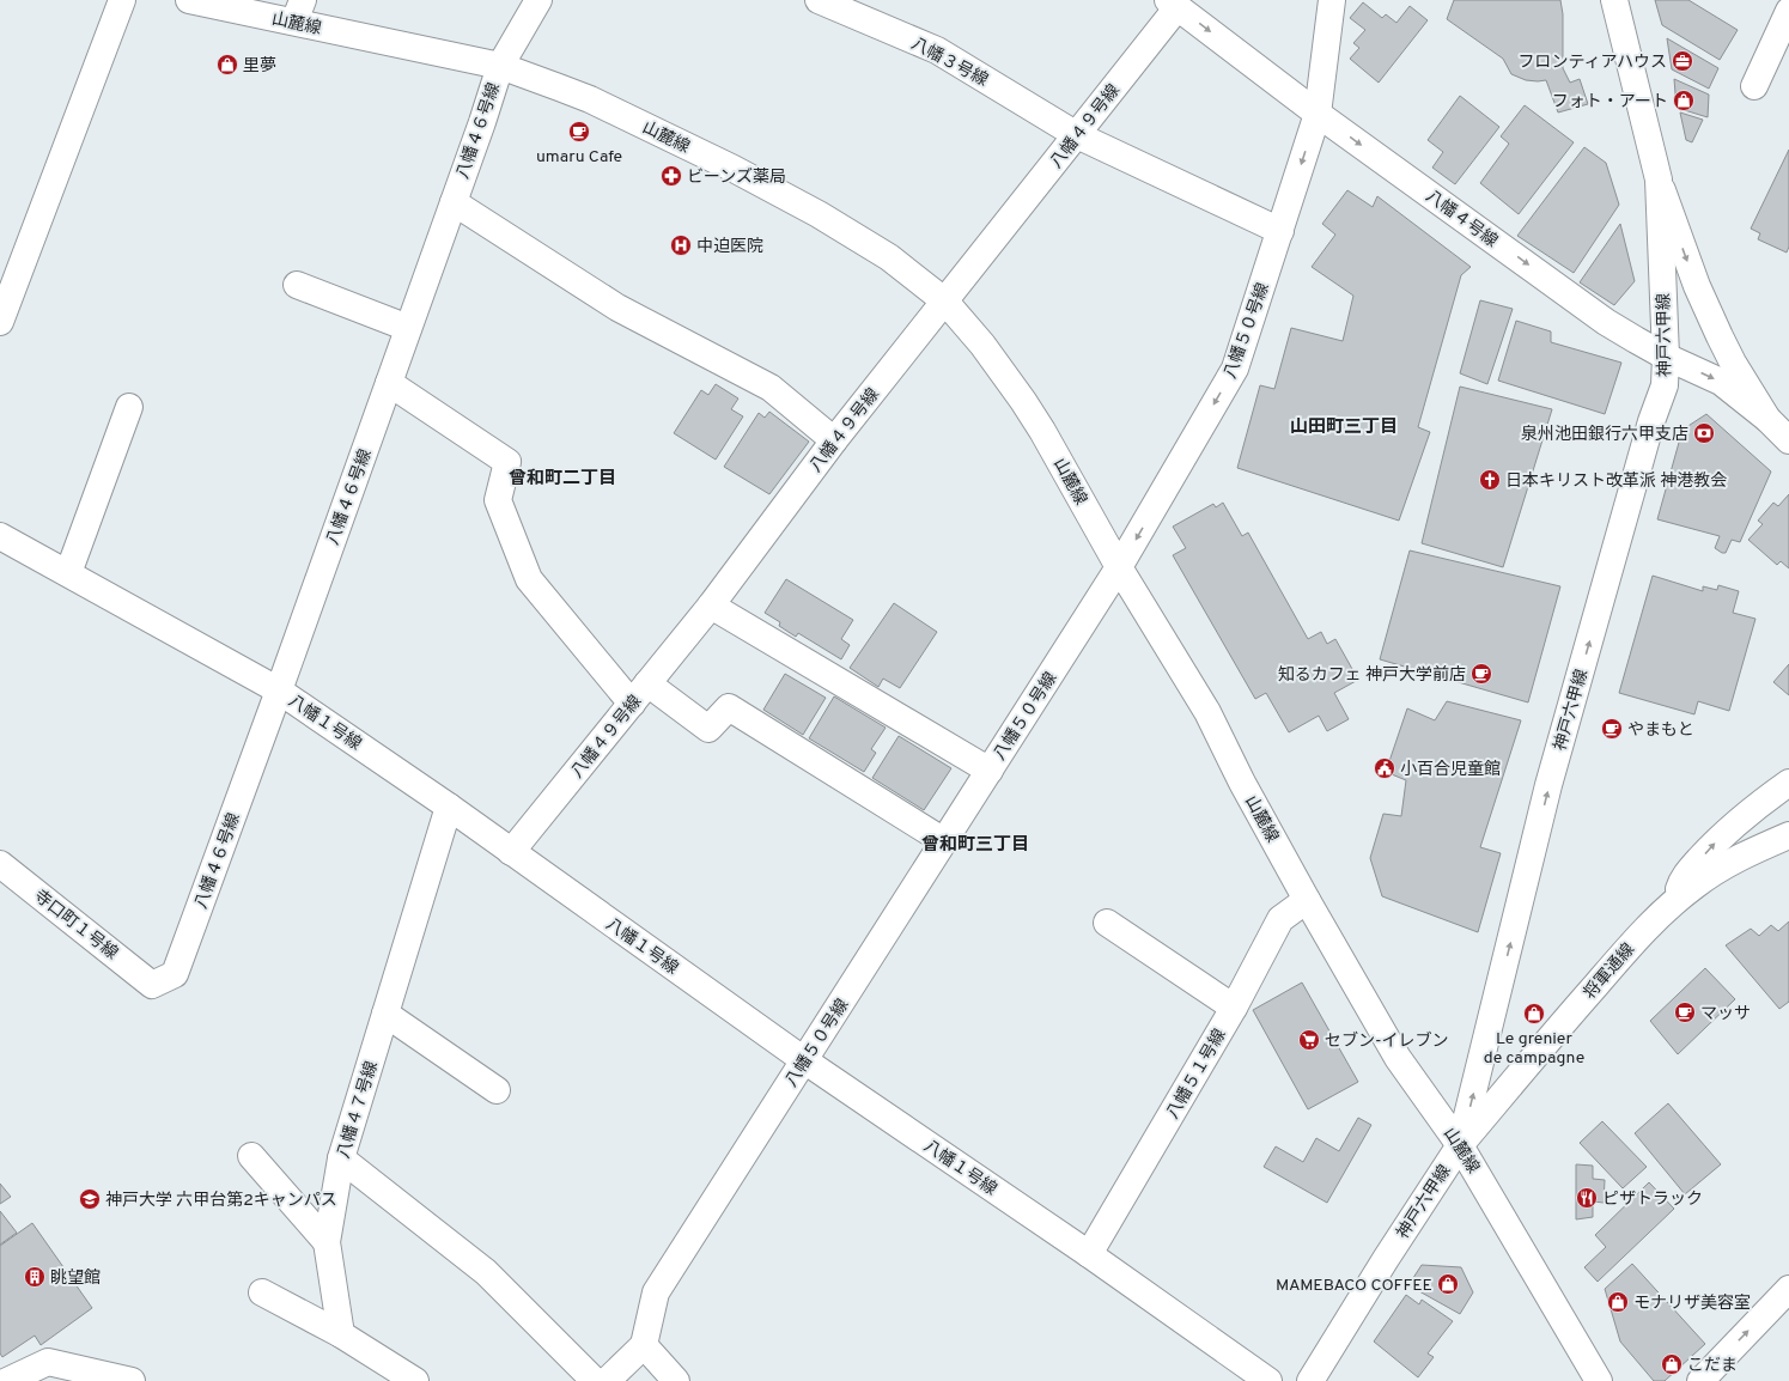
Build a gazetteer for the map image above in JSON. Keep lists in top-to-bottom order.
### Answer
{
  "streets": {
    "street": [
      "山麓線",
      "八幡３号線",
      "八幡４９号線",
      "八幡４６号線",
      "八幡４号線",
      "八幡５０号線",
      "神戸六甲線",
      "八幡１号線",
      "寺口町１号線",
      "将軍通線",
      "八幡５１号線",
      "八幡４７号線"
    ]
  },
  "crossings": [
    ["山麓線", "八幡４９号線"],
    ["山麓線", "八幡４６号線"],
    ["山麓線", "八幡５０号線"],
    ["山麓線", "神戸六甲線"],
    ["山麓線", "将軍通線"],
    ["山麓線", "八幡５１号線"],
    ["八幡３号線", "八幡４９号線"],
    ["八幡３号線", "八幡５０号線"],
    ["八幡４９号線", "八幡４号線"],
    ["八幡４９号線", "八幡１号線"],
    ["八幡４６号線", "八幡１号線"],
    ["八幡４６号線", "寺口町１号線"],
    ["八幡４号線", "八幡５０号線"],
    ["八幡４号線", "神戸六甲線"],
    ["八幡５０号線", "八幡１号線"],
    ["神戸六甲線", "将軍通線"],
    ["八幡１号線", "八幡５１号線"],
    ["八幡１号線", "八幡４７号線"]
  ],
  "one_way": ["八幡４号線", "神戸六甲線"],
  "districts": ["山田町三丁目", "曾和町二丁目", "曾和町三丁目"],
  "places": {
    "office": ["フロンティアハウス"],
    "shop": [
      "里夢",
      "フォト・アート",
      "Le grenier de campagne",
      "MAMEBACO COFFEE",
      "モナリザ美容室",
      "こだま"
    ],
    "cafe": [
      "umaru Cafe",
      "知るカフェ 神戸大学前店",
      "やまもと",
      "マッサ"
    ],
    "pharmacy": ["ビーンズ薬局"],
    "hospital": ["中迫医院"],
    "bank": ["泉州池田銀行六甲支店"],
    "church": ["日本キリスト改革派 神港教会"],
    "public building": ["小百合児童館"],
    "supermarket": ["セブン-イレブン"],
    "restaurant": ["ピザトラック"],
    "school or university": ["神戸大学 六甲台第2キャンパス"],
    "building": ["眺望館"]
  }
}
